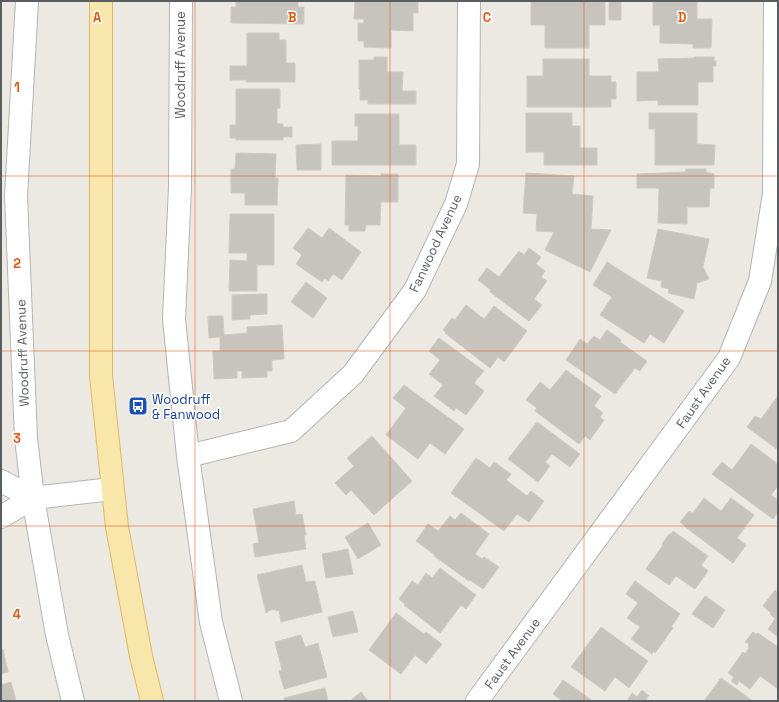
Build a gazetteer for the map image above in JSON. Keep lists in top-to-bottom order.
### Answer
{
  "streets": {
    "street": ["Woodruff Avenue", "Fanwood Avenue", "Faust Avenue"]
  },
  "crossings": [
    ["Woodruff Avenue", "Fanwood Avenue"]
  ],
  "places": {
    "bus stop": ["Woodruff & Fanwood"]
  },
  "grid": {
    "columns": [
      "A",
      "B",
      "C",
      "D"
    ],
    "rows": [
      "1",
      "2",
      "3",
      "4"
    ]
  }
}
